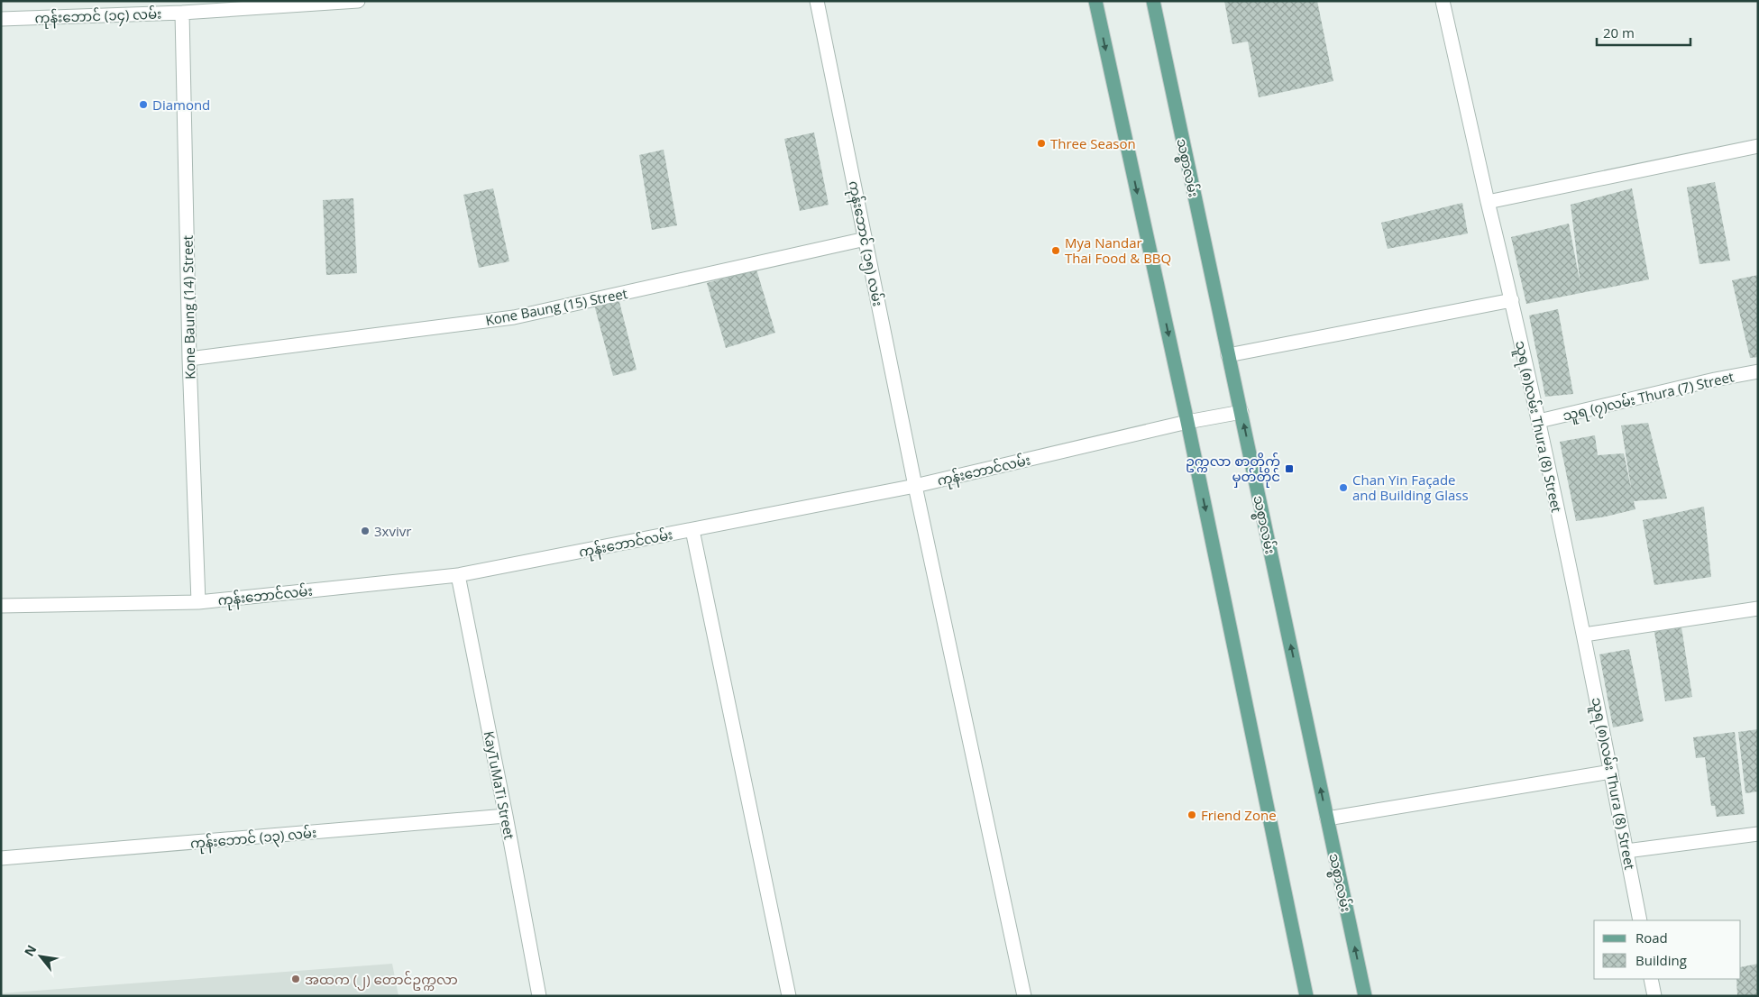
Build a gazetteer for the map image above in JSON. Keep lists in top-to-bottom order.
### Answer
{
  "streets": {
    "main road": ["သစ္စာလမ်း"],
    "street": [
      "ကုန်းဘောင် (၁၄) လမ်း",
      "ကုန်းဘောင် (၁၅) လမ်း",
      "Kone Baung (15) Street",
      "Kone Baung (14) Street",
      "သူရ (၇)လမ်း Thura (7) Street",
      "သူရ (၈)လမ်း Thura (8) Street",
      "ကုန်းဘောင်လမ်း",
      "KayTuMaTi Street",
      "ကုန်းဘောင် (၁၃) လမ်း"
    ]
  },
  "crossings": [
    ["ကုန်းဘောင် (၁၄) လမ်း", "Kone Baung (14) Street"],
    ["သစ္စာလမ်း", "ကုန်းဘောင်လမ်း"],
    ["ကုန်းဘောင် (၁၅) လမ်း", "Kone Baung (15) Street"],
    ["ကုန်းဘောင် (၁၅) လမ်း", "ကုန်းဘောင်လမ်း"],
    ["Kone Baung (15) Street", "Kone Baung (14) Street"],
    ["Kone Baung (14) Street", "ကုန်းဘောင်လမ်း"],
    ["သူရ (၇)လမ်း Thura (7) Street", "သူရ (၈)လမ်း Thura (8) Street"],
    ["ကုန်းဘောင်လမ်း", "KayTuMaTi Street"],
    ["KayTuMaTi Street", "ကုန်းဘောင် (၁၃) လမ်း"]
  ],
  "places": {
    "other": [
      "Diamond",
      "Three Season",
      "Mya Nandar Thai Food & BBQ",
      "Chan Yin Façade and Building Glass",
      "3xvivr",
      "Friend Zone",
      "အထက (၂) တောင်ဥက္ကလာ"
    ],
    "transit": ["ဥက္ကလာ စာတိုက် မှတ်တိုင်"]
  },
  "legend": ["Road", "Building"],
  "scale_bar": "20 m",
  "north": "top left"
}
